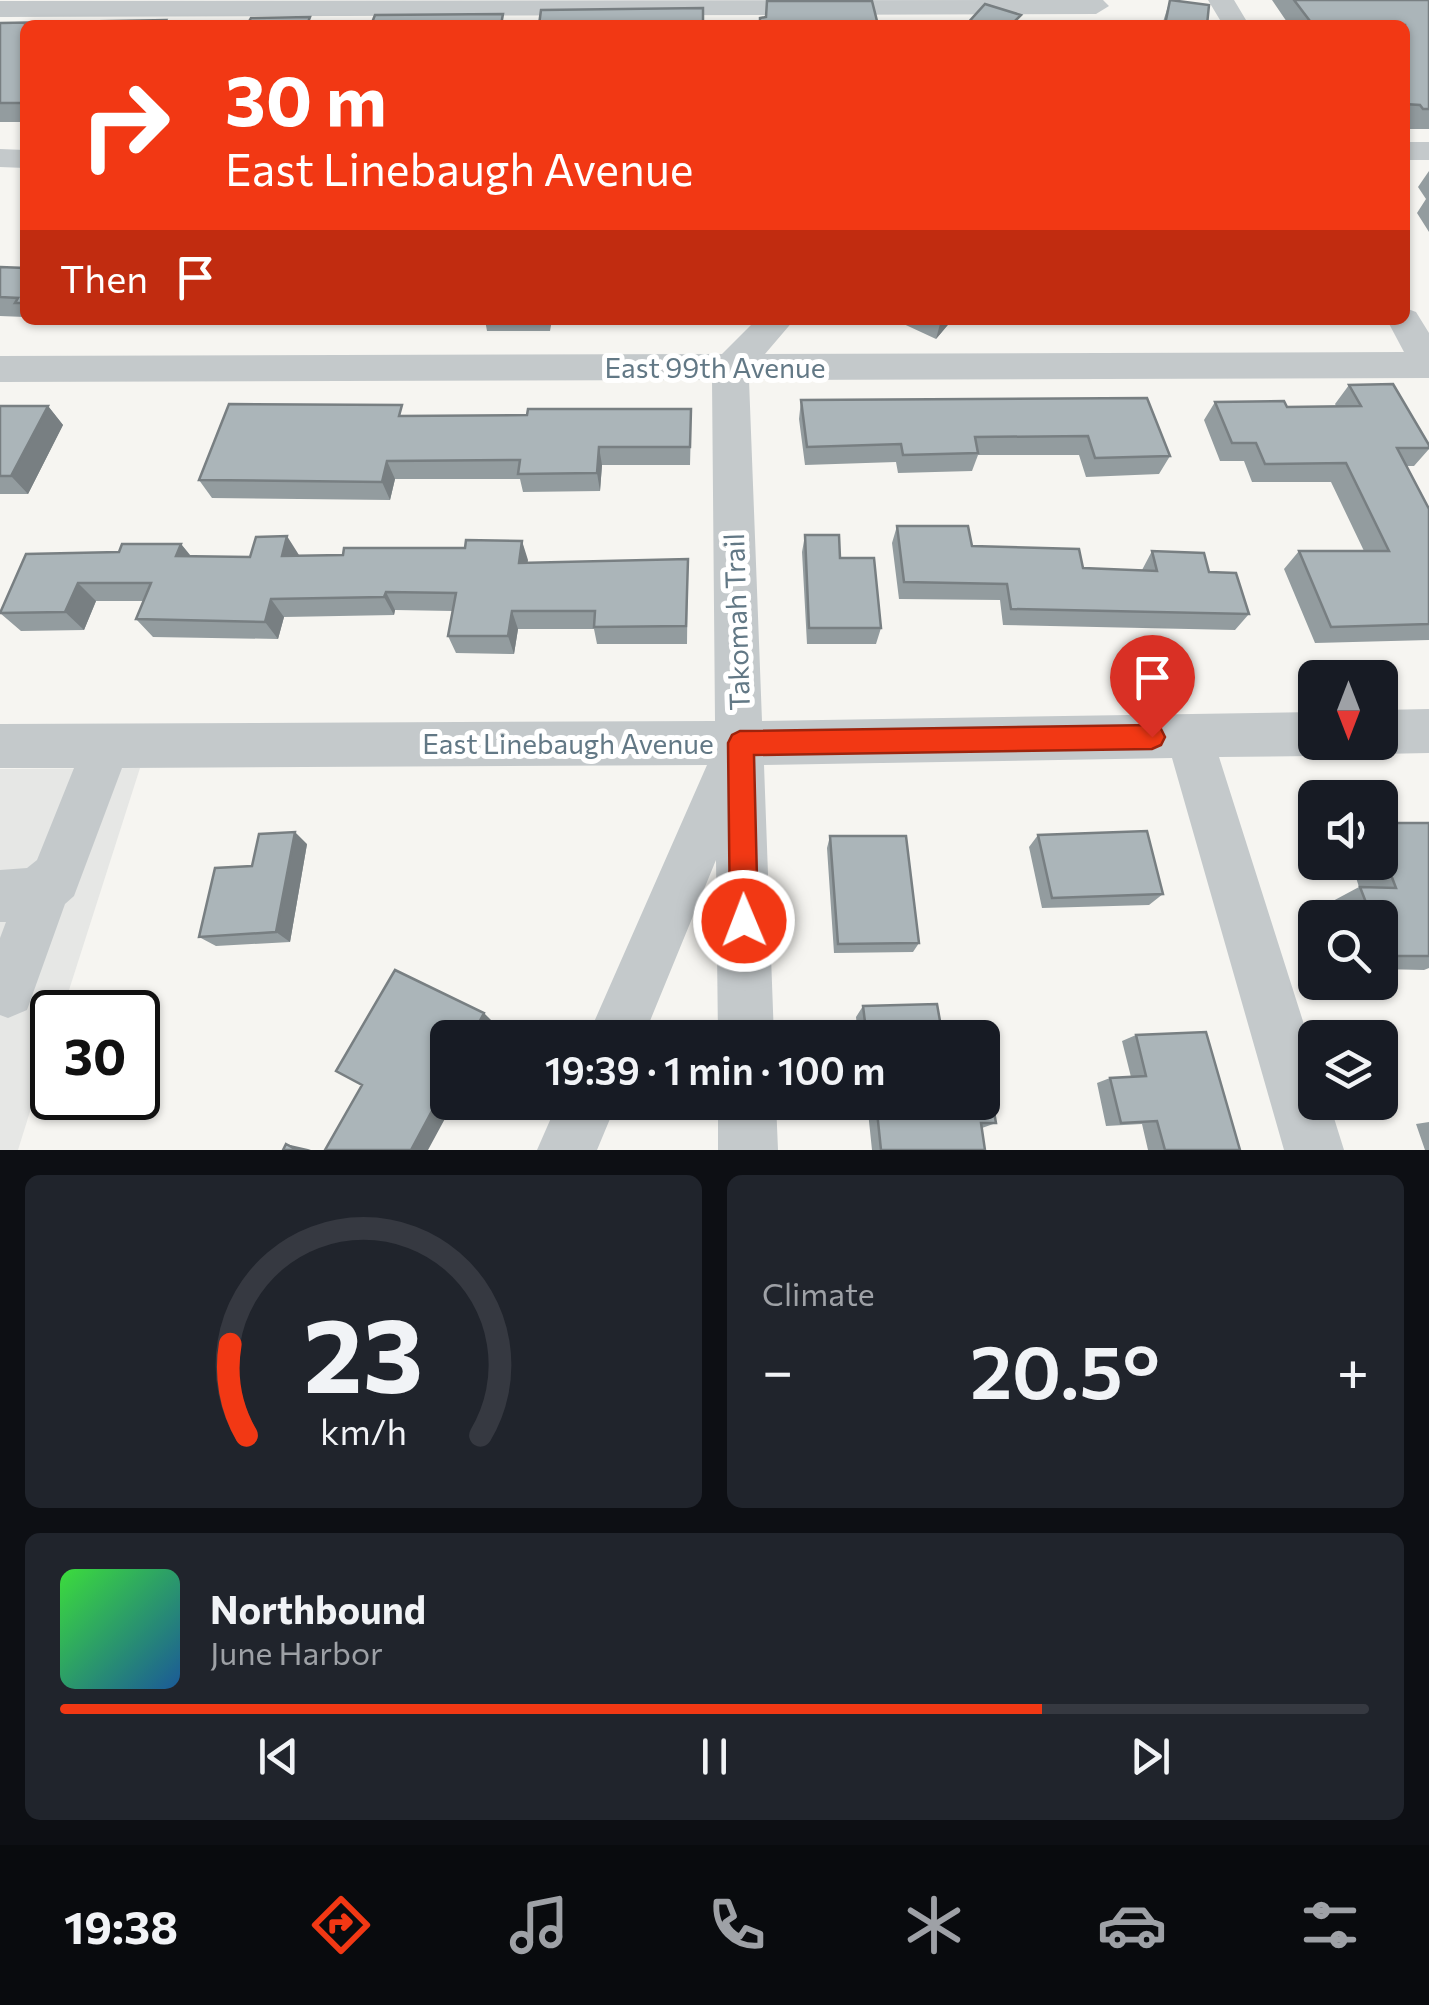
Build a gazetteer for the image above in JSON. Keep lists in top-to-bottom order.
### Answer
{
  "streets": {
    "street": ["East 99th Avenue", "Takomah Trail", "East Linebaugh Avenue"]
  },
  "crossings": [
    ["East 99th Avenue", "Takomah Trail"],
    ["Takomah Trail", "East Linebaugh Avenue"]
  ],
  "north": "bottom",
  "page": {
    "turn": ["30 m", "East Linebaugh Avenue"],
    "then": "Then",
    "limit": "30",
    "trip": "19:39 · 1 min · 100 m",
    "tile": "Climate",
    "heat": ["−", "20.5°", "+"],
    "song": ["Northbound", "June Harbor"],
    "tabs": "19:38",
    "gauge": ["23", "km/h"]
  }
}
